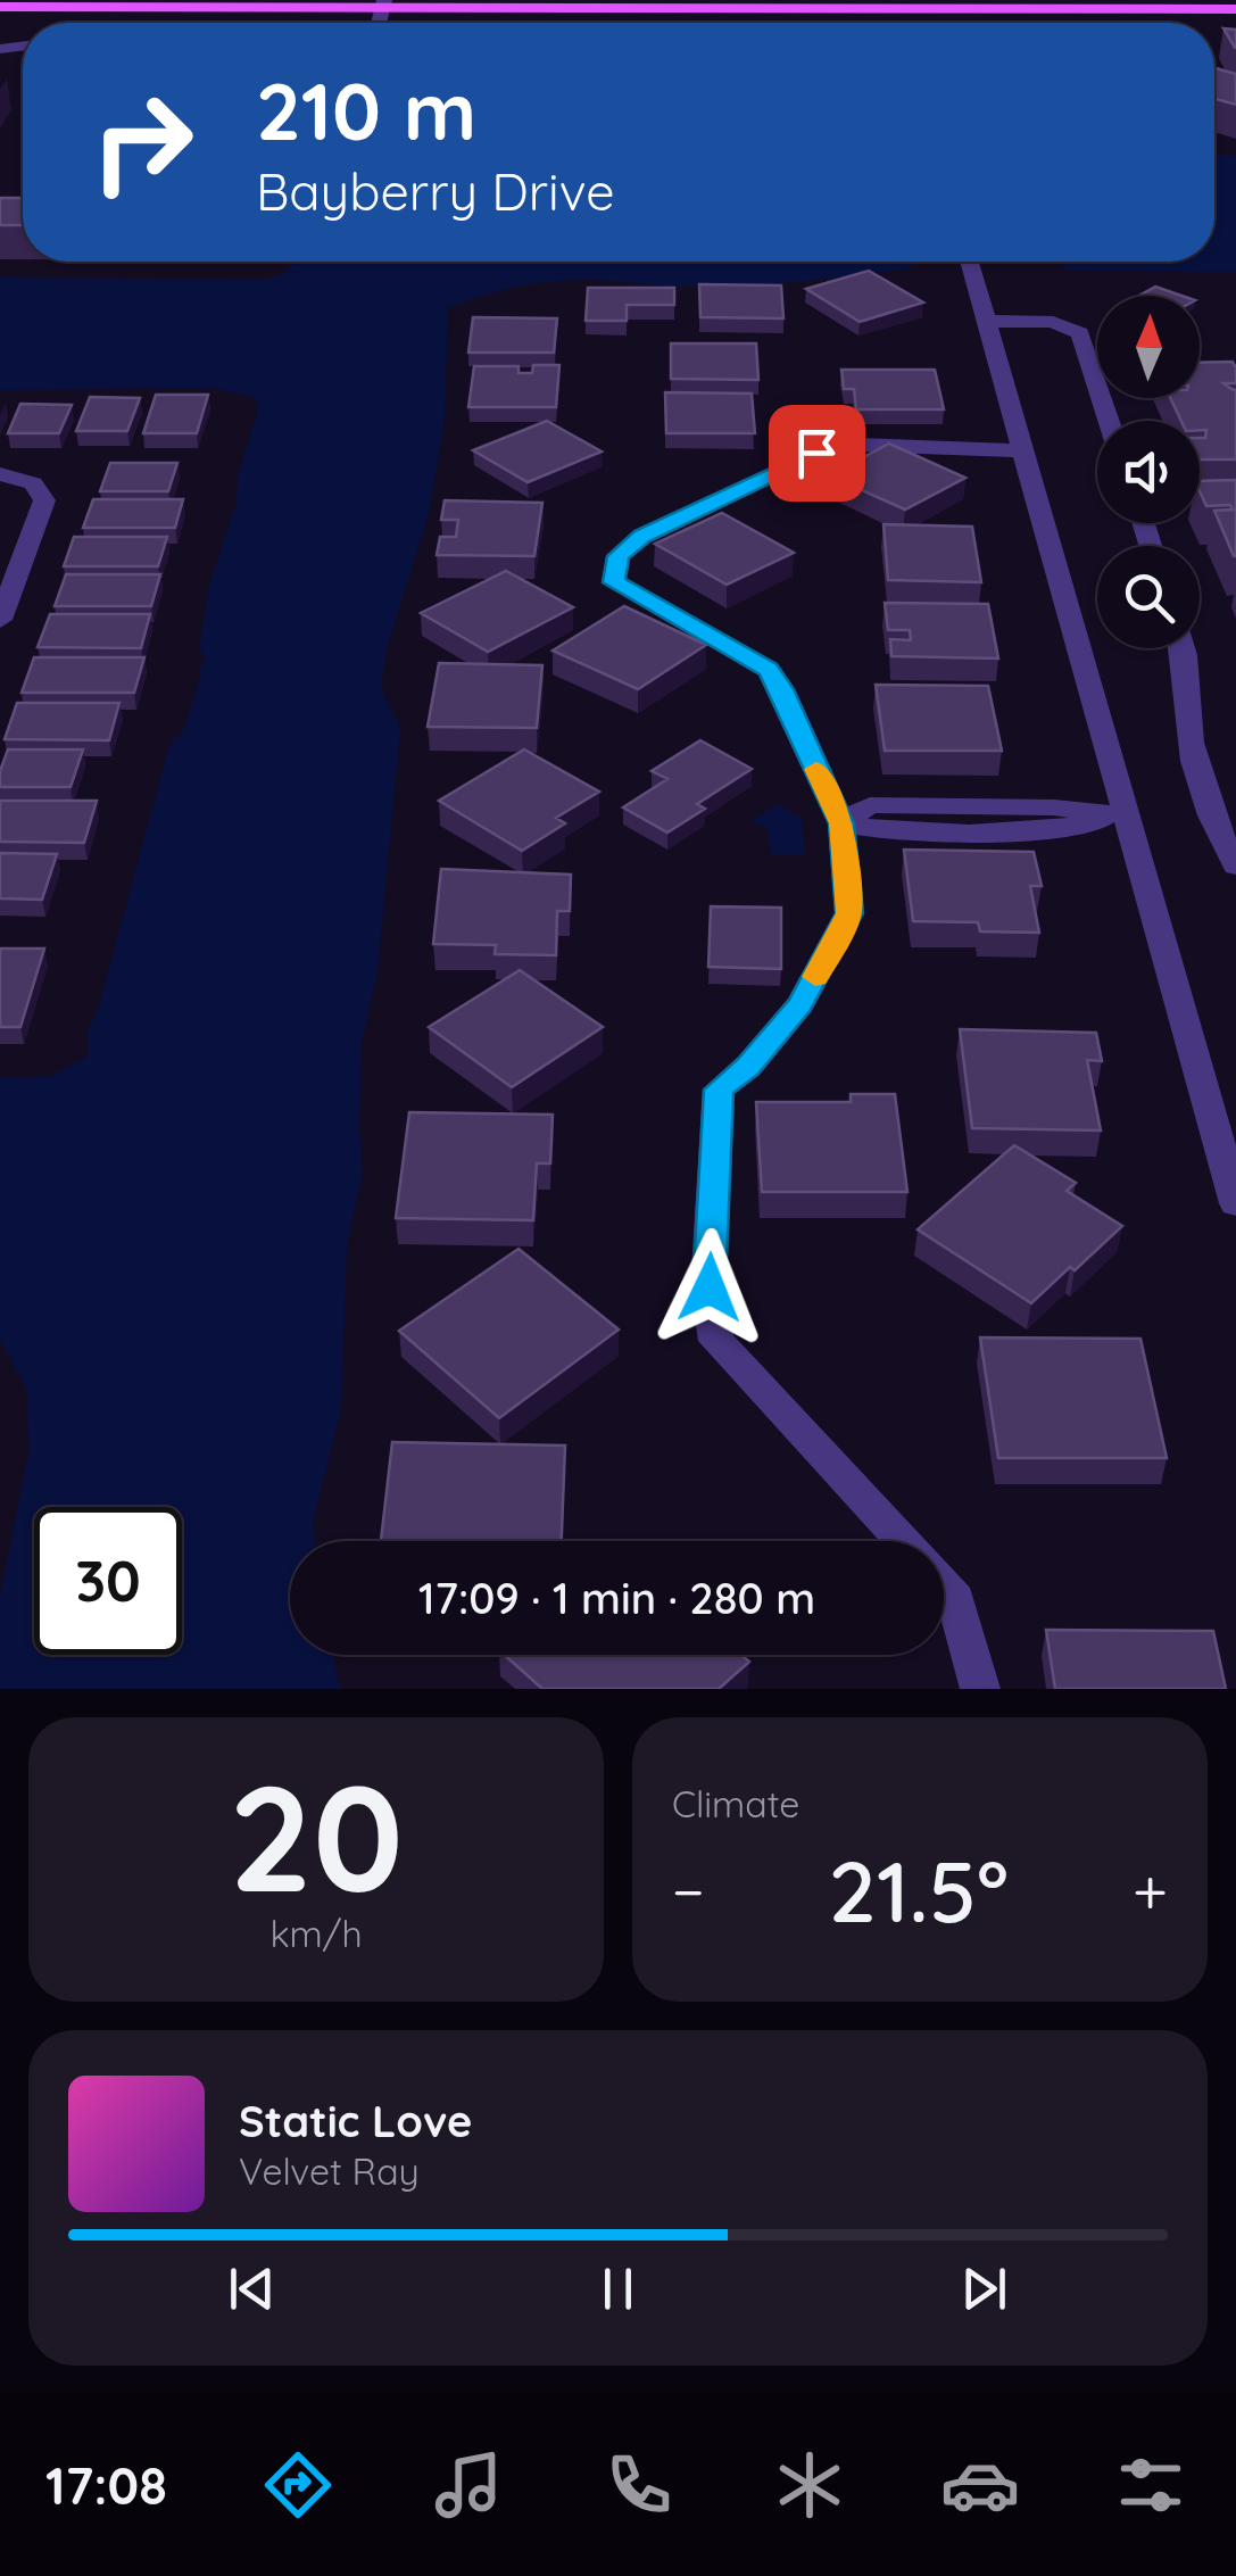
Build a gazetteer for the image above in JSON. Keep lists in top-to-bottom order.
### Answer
{
  "north": "top",
  "page": {
    "turn": ["210 m", "Bayberry Drive"],
    "limit": "30",
    "trip": "17:09 · 1 min · 280 m",
    "tile": [
      ["20", "km/h"],
      "Climate"
    ],
    "heat": ["−", "21.5°", "+"],
    "song": ["Static Love", "Velvet Ray"],
    "tabs": "17:08"
  }
}
